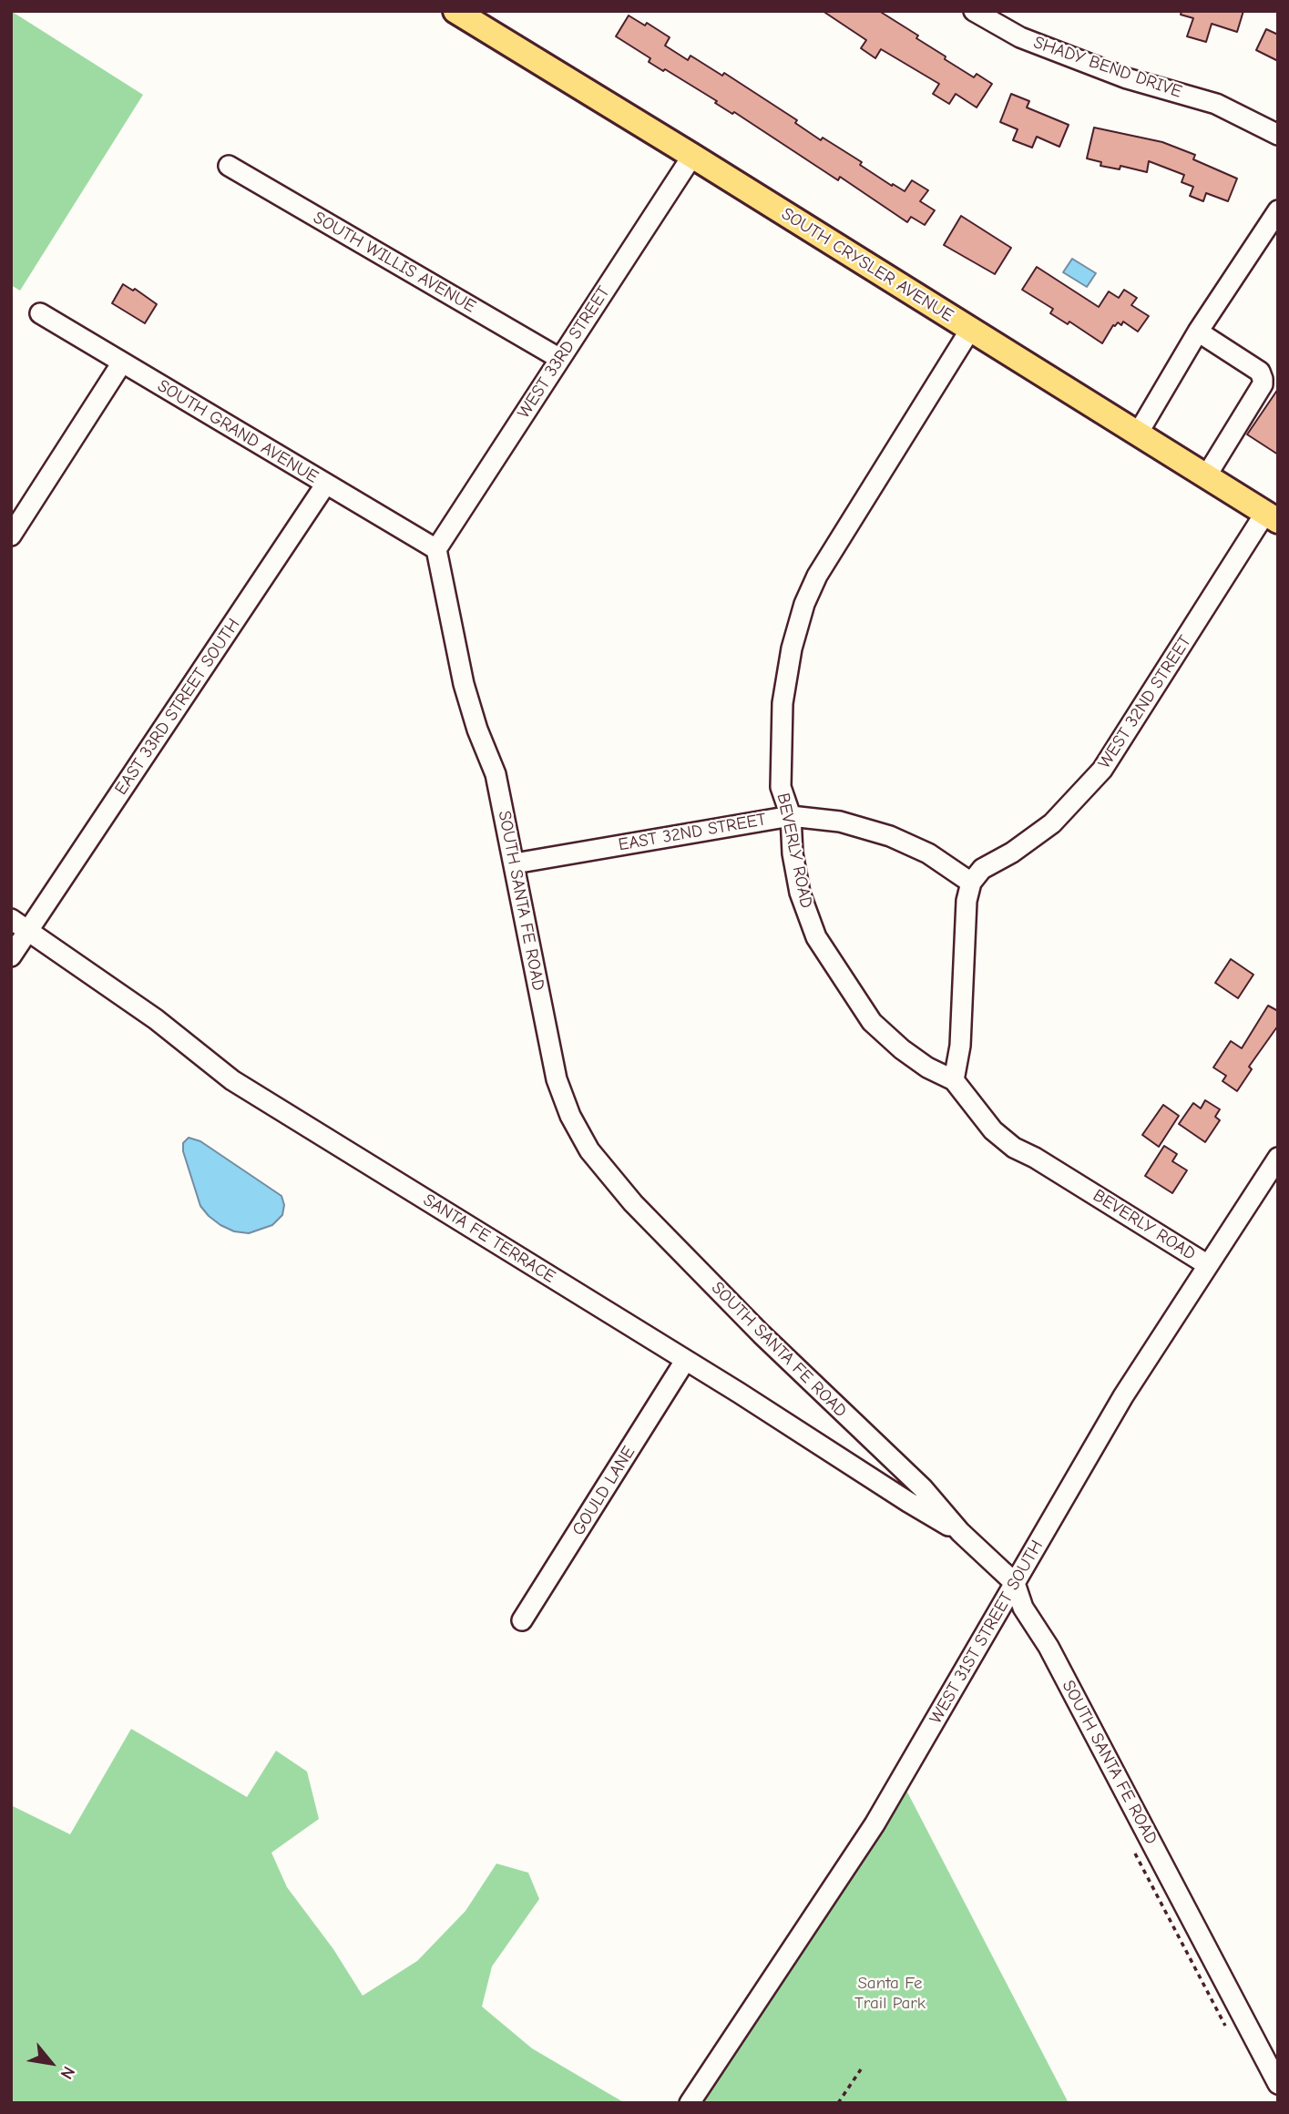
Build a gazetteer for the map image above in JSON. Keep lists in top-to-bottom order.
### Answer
{
  "streets": {
    "main road": ["SOUTH CRYSLER AVENUE"],
    "street": [
      "SHADY BEND DRIVE",
      "SOUTH WILLIS AVENUE",
      "WEST 33RD STREET",
      "SOUTH GRAND AVENUE",
      "WEST 32ND STREET",
      "EAST 33RD STREET SOUTH",
      "EAST 32ND STREET",
      "BEVERLY ROAD",
      "SOUTH SANTA FE ROAD",
      "SANTA FE TERRACE",
      "GOULD LANE",
      "WEST 31ST STREET SOUTH"
    ]
  },
  "crossings": [
    ["SOUTH WILLIS AVENUE", "WEST 33RD STREET"],
    ["SOUTH CRYSLER AVENUE", "WEST 33RD STREET"],
    ["SOUTH CRYSLER AVENUE", "WEST 32ND STREET"],
    ["SOUTH CRYSLER AVENUE", "BEVERLY ROAD"],
    ["WEST 33RD STREET", "SOUTH GRAND AVENUE"],
    ["WEST 33RD STREET", "SOUTH SANTA FE ROAD"],
    ["SOUTH GRAND AVENUE", "EAST 33RD STREET SOUTH"],
    ["SOUTH GRAND AVENUE", "SOUTH SANTA FE ROAD"],
    ["WEST 32ND STREET", "EAST 32ND STREET"],
    ["EAST 33RD STREET SOUTH", "SANTA FE TERRACE"],
    ["EAST 32ND STREET", "BEVERLY ROAD"],
    ["EAST 32ND STREET", "SOUTH SANTA FE ROAD"],
    ["BEVERLY ROAD", "WEST 31ST STREET SOUTH"],
    ["SOUTH SANTA FE ROAD", "SANTA FE TERRACE"],
    ["SOUTH SANTA FE ROAD", "WEST 31ST STREET SOUTH"],
    ["SANTA FE TERRACE", "GOULD LANE"]
  ],
  "parks": ["Santa Fe Trail Park"],
  "north": "bottom right"
}
